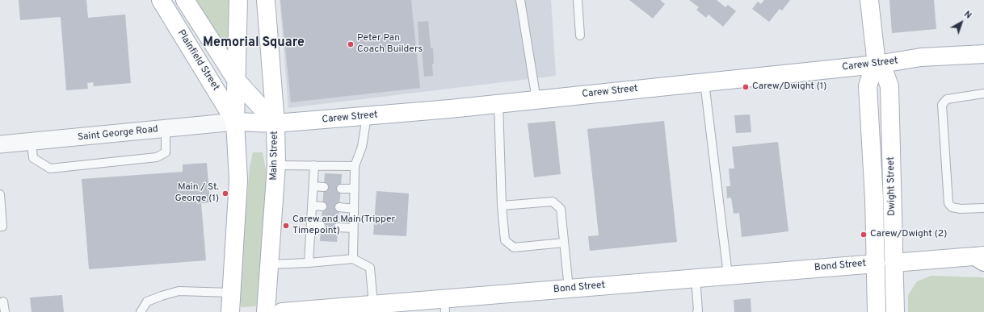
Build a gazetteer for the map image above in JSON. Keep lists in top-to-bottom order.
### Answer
{
  "streets": {
    "main road": [
      "Plainfield Street",
      "Carew Street",
      "Main Street",
      "Dwight Street",
      "Bond Street"
    ],
    "street": ["Saint George Road"]
  },
  "crossings": [
    ["Plainfield Street", "Carew Street"],
    ["Plainfield Street", "Saint George Road"],
    ["Carew Street", "Saint George Road"],
    ["Carew Street", "Main Street"],
    ["Carew Street", "Dwight Street"],
    ["Dwight Street", "Bond Street"]
  ],
  "districts": ["Memorial Square"],
  "places": [
    "Peter Pan Coach Builders",
    "Carew/Dwight (1)",
    "Main / St. George (1)",
    "Carew and Main(Tripper Timepoint)",
    "Carew/Dwight (2)"
  ],
  "north": "top right"
}
